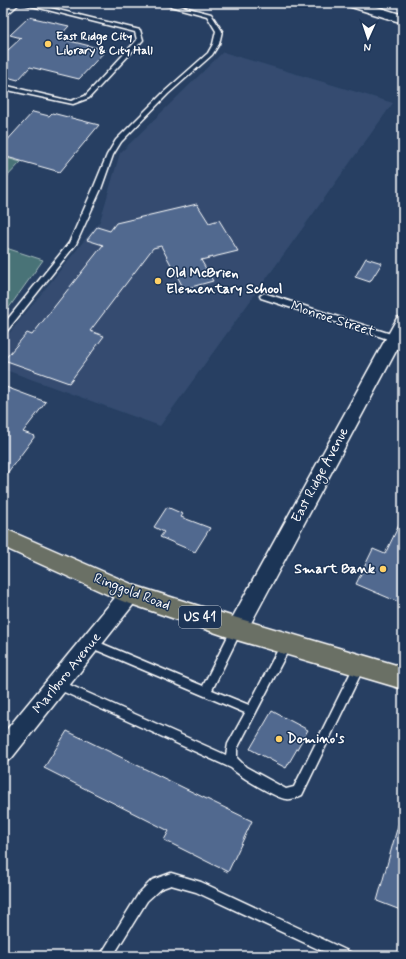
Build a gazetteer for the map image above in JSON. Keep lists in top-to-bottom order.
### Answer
{
  "streets": {
    "main road": ["Ringgold Road", "US 41"],
    "street": ["East Ridge Avenue", "Marlboro Avenue"],
    "lane": ["Monroe Street"]
  },
  "crossings": [
    ["Monroe Street", "East Ridge Avenue"],
    ["East Ridge Avenue", "Ringgold Road"],
    ["Ringgold Road", "Marlboro Avenue"]
  ],
  "places": [
    "East Ridge City Library & City Hall",
    "Old McBrien Elementary School",
    "Smart Bank",
    "Domino's"
  ],
  "north": "bottom"
}
